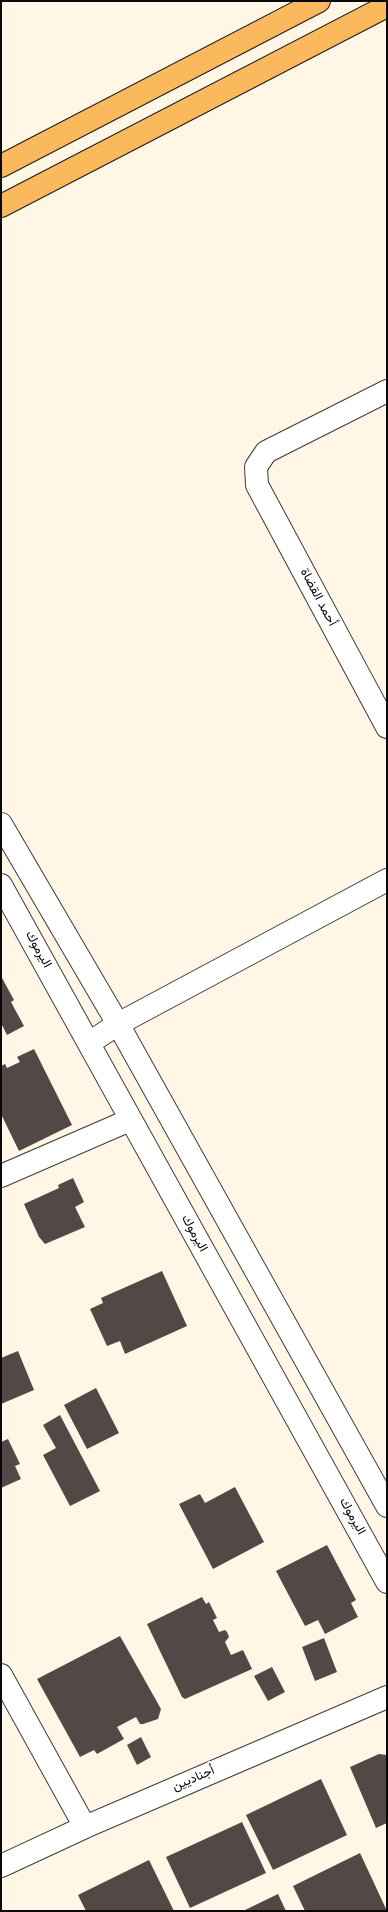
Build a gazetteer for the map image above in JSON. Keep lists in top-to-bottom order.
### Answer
{
  "streets": {
    "street": ["أحمد القضاة", "اليرموك", "أجناديين"]
  }
}
